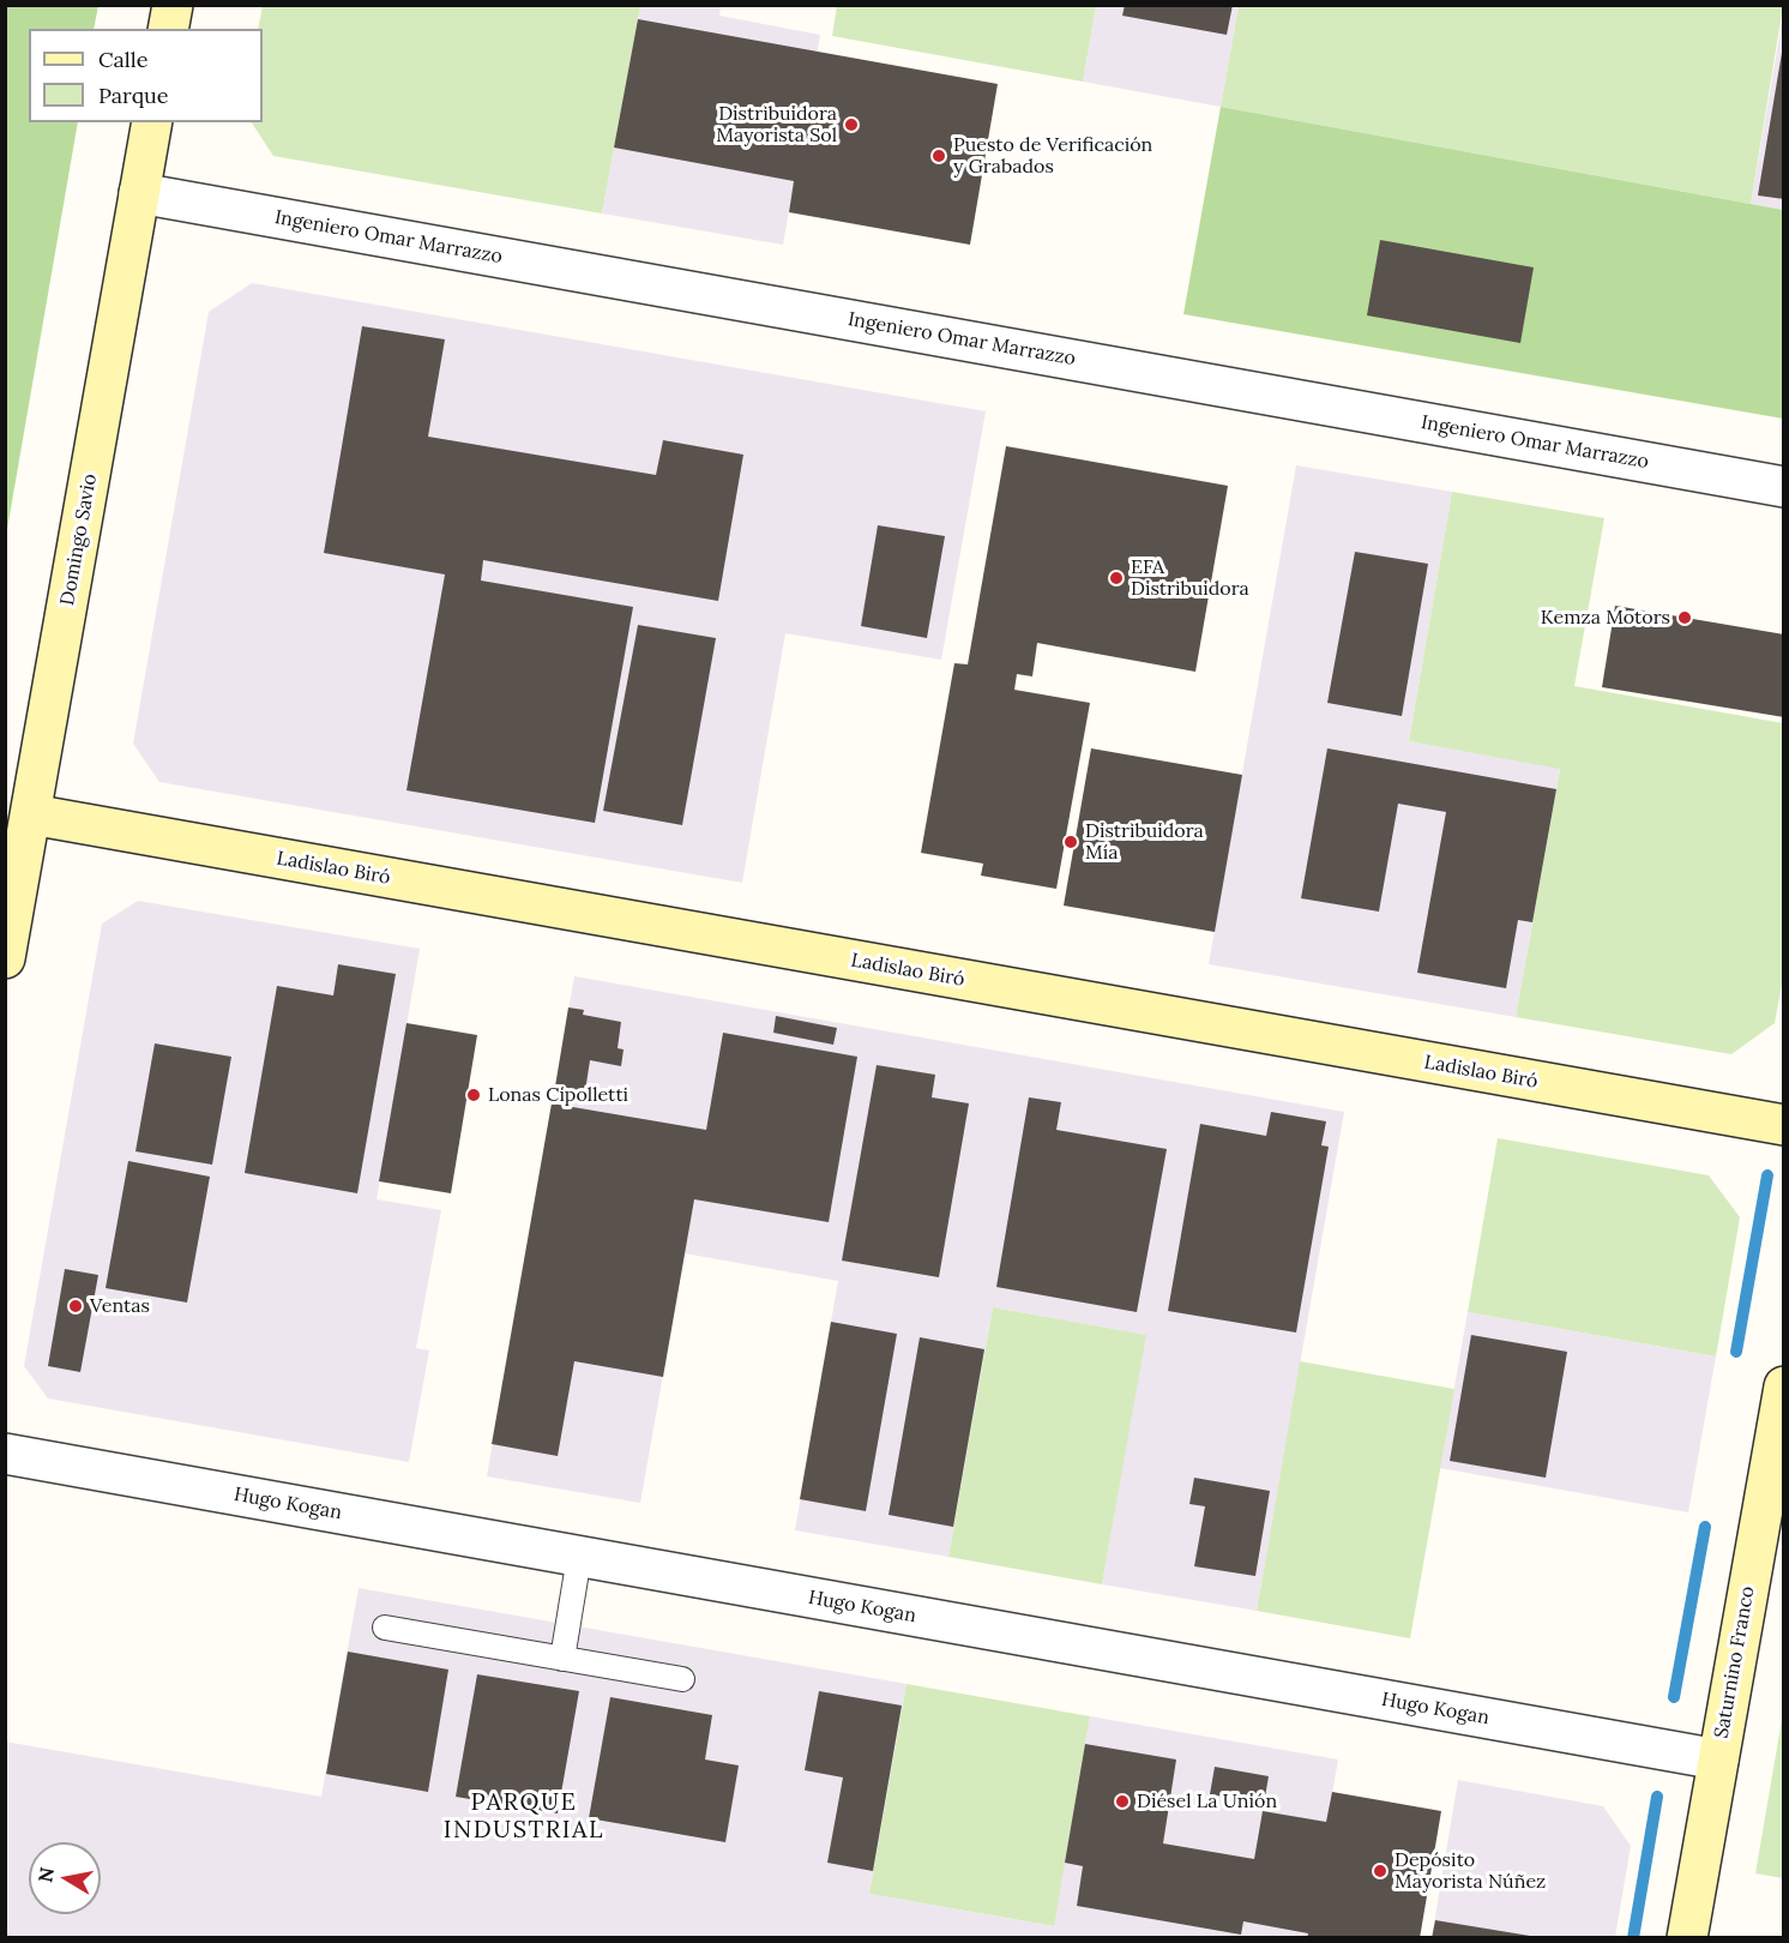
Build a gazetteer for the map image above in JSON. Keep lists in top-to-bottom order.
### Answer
{
  "streets": {
    "street": [
      "Ingeniero Omar Marrazzo",
      "Domingo Savio",
      "Ladislao Biró",
      "Hugo Kogan",
      "Saturnino Franco"
    ]
  },
  "crossings": [
    ["Ingeniero Omar Marrazzo", "Domingo Savio"],
    ["Domingo Savio", "Ladislao Biró"],
    ["Hugo Kogan", "Saturnino Franco"]
  ],
  "districts": ["PARQUE INDUSTRIAL"],
  "places": [
    "Distribuidora Mayorista Sol",
    "Puesto de Verificación y Grabados",
    "EFA Distribuidora",
    "Kemza Motors",
    "Distribuidora Mía",
    "Lonas Cipolletti",
    "Ventas",
    "Diésel La Unión",
    "Depósito Mayorista Núñez"
  ],
  "legend": ["Calle", "Parque"],
  "north": "left"
}
